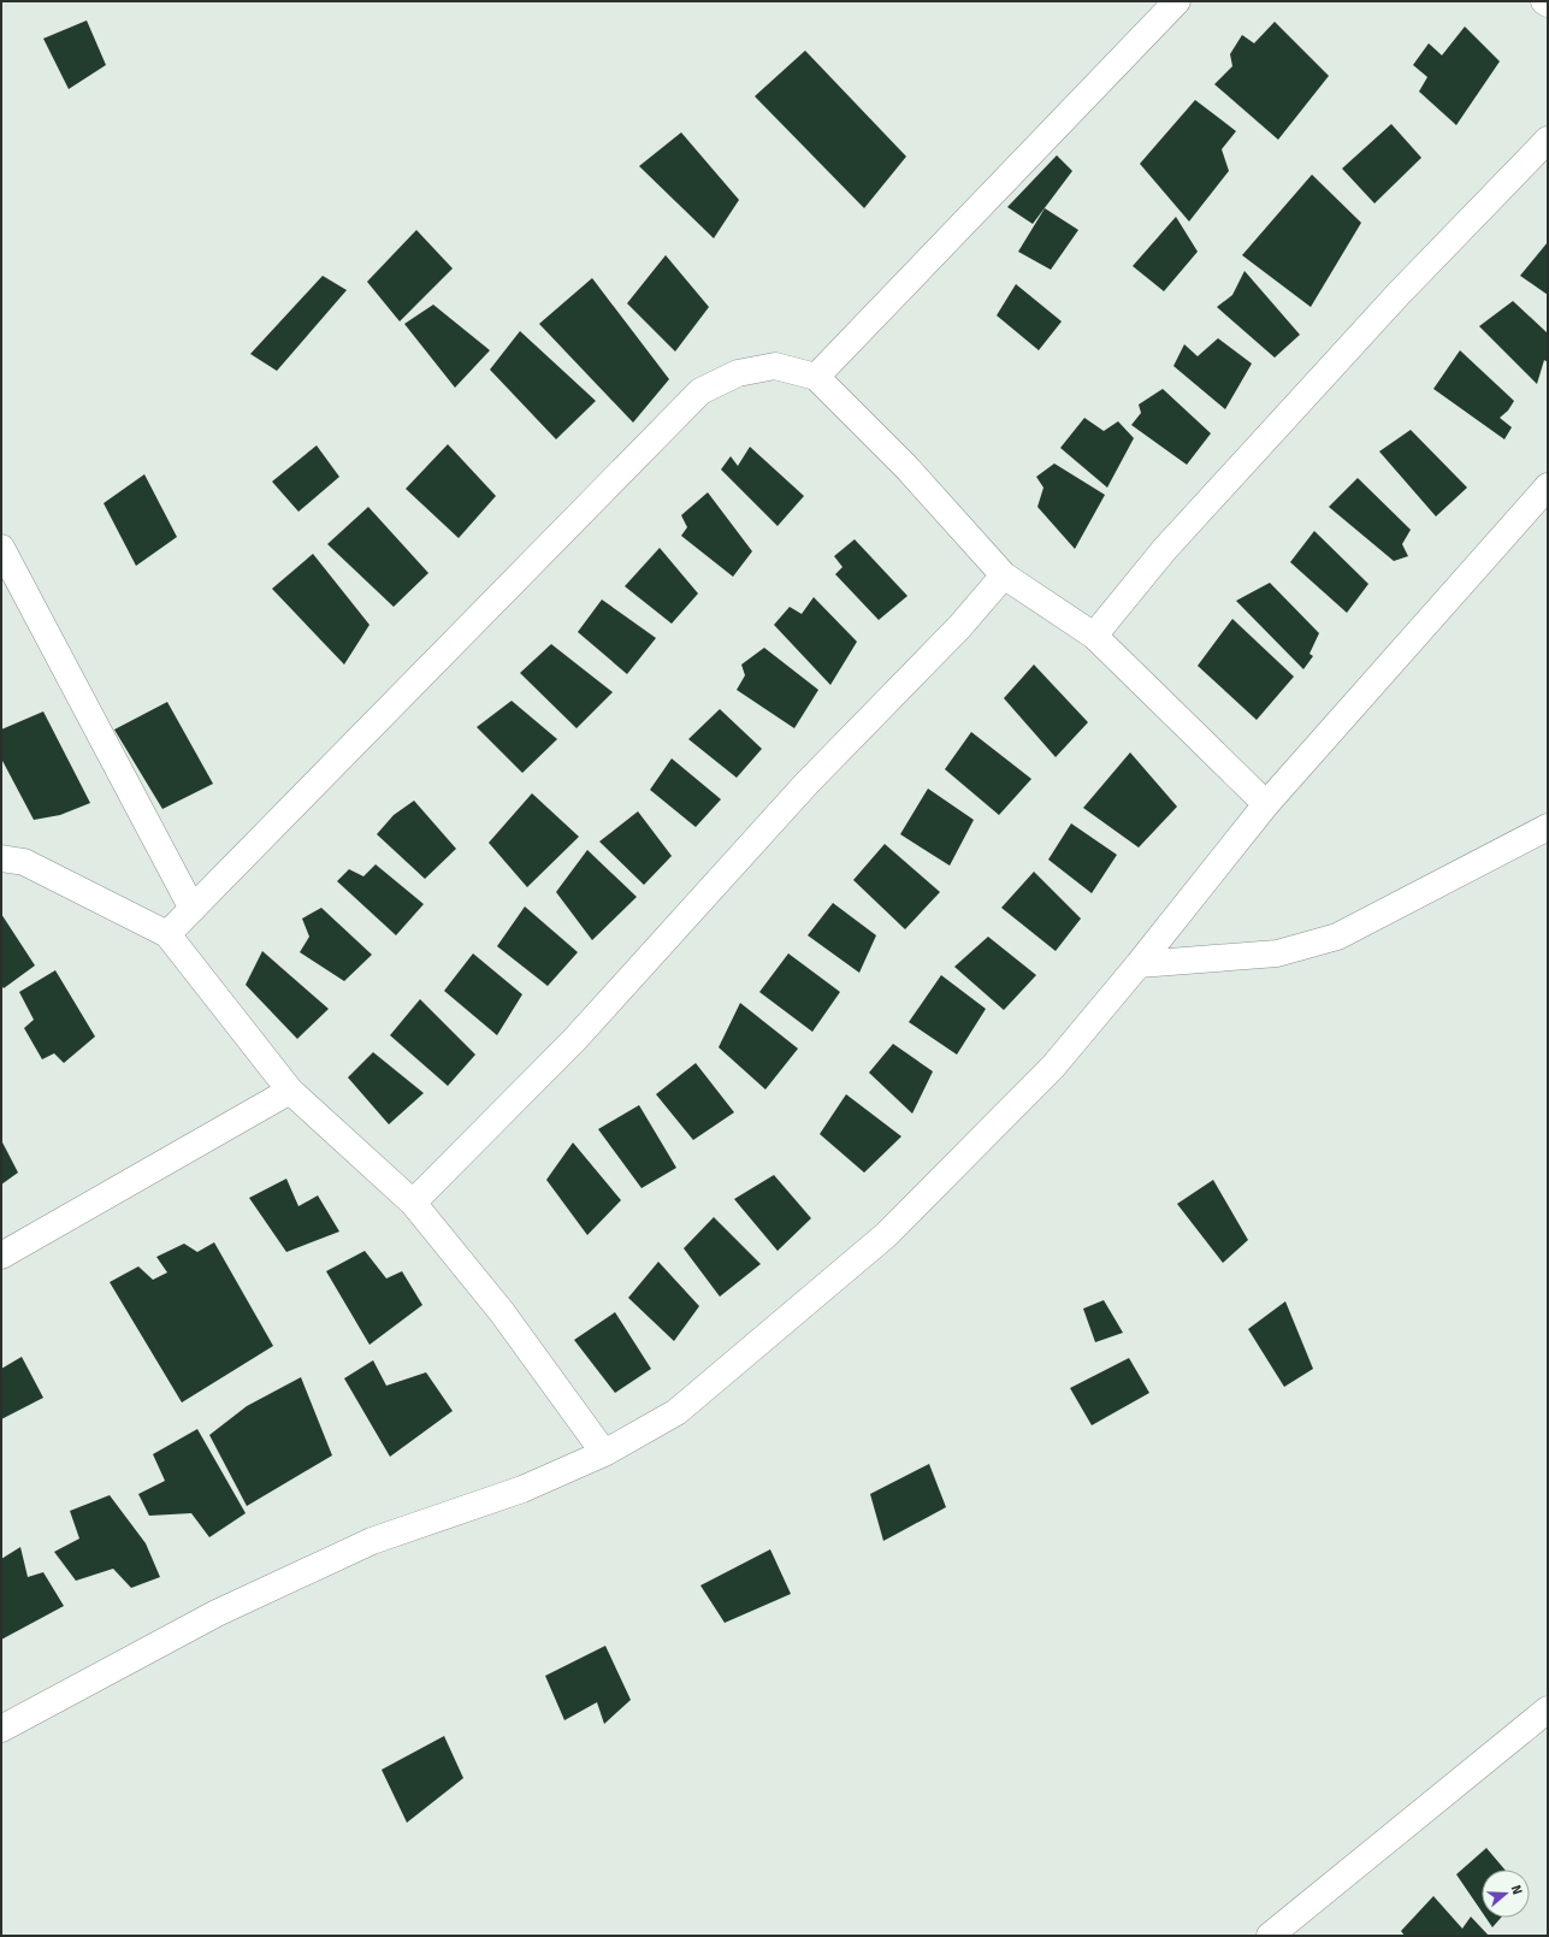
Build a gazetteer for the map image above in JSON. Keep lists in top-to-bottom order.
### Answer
{
  "north": "right"
}
